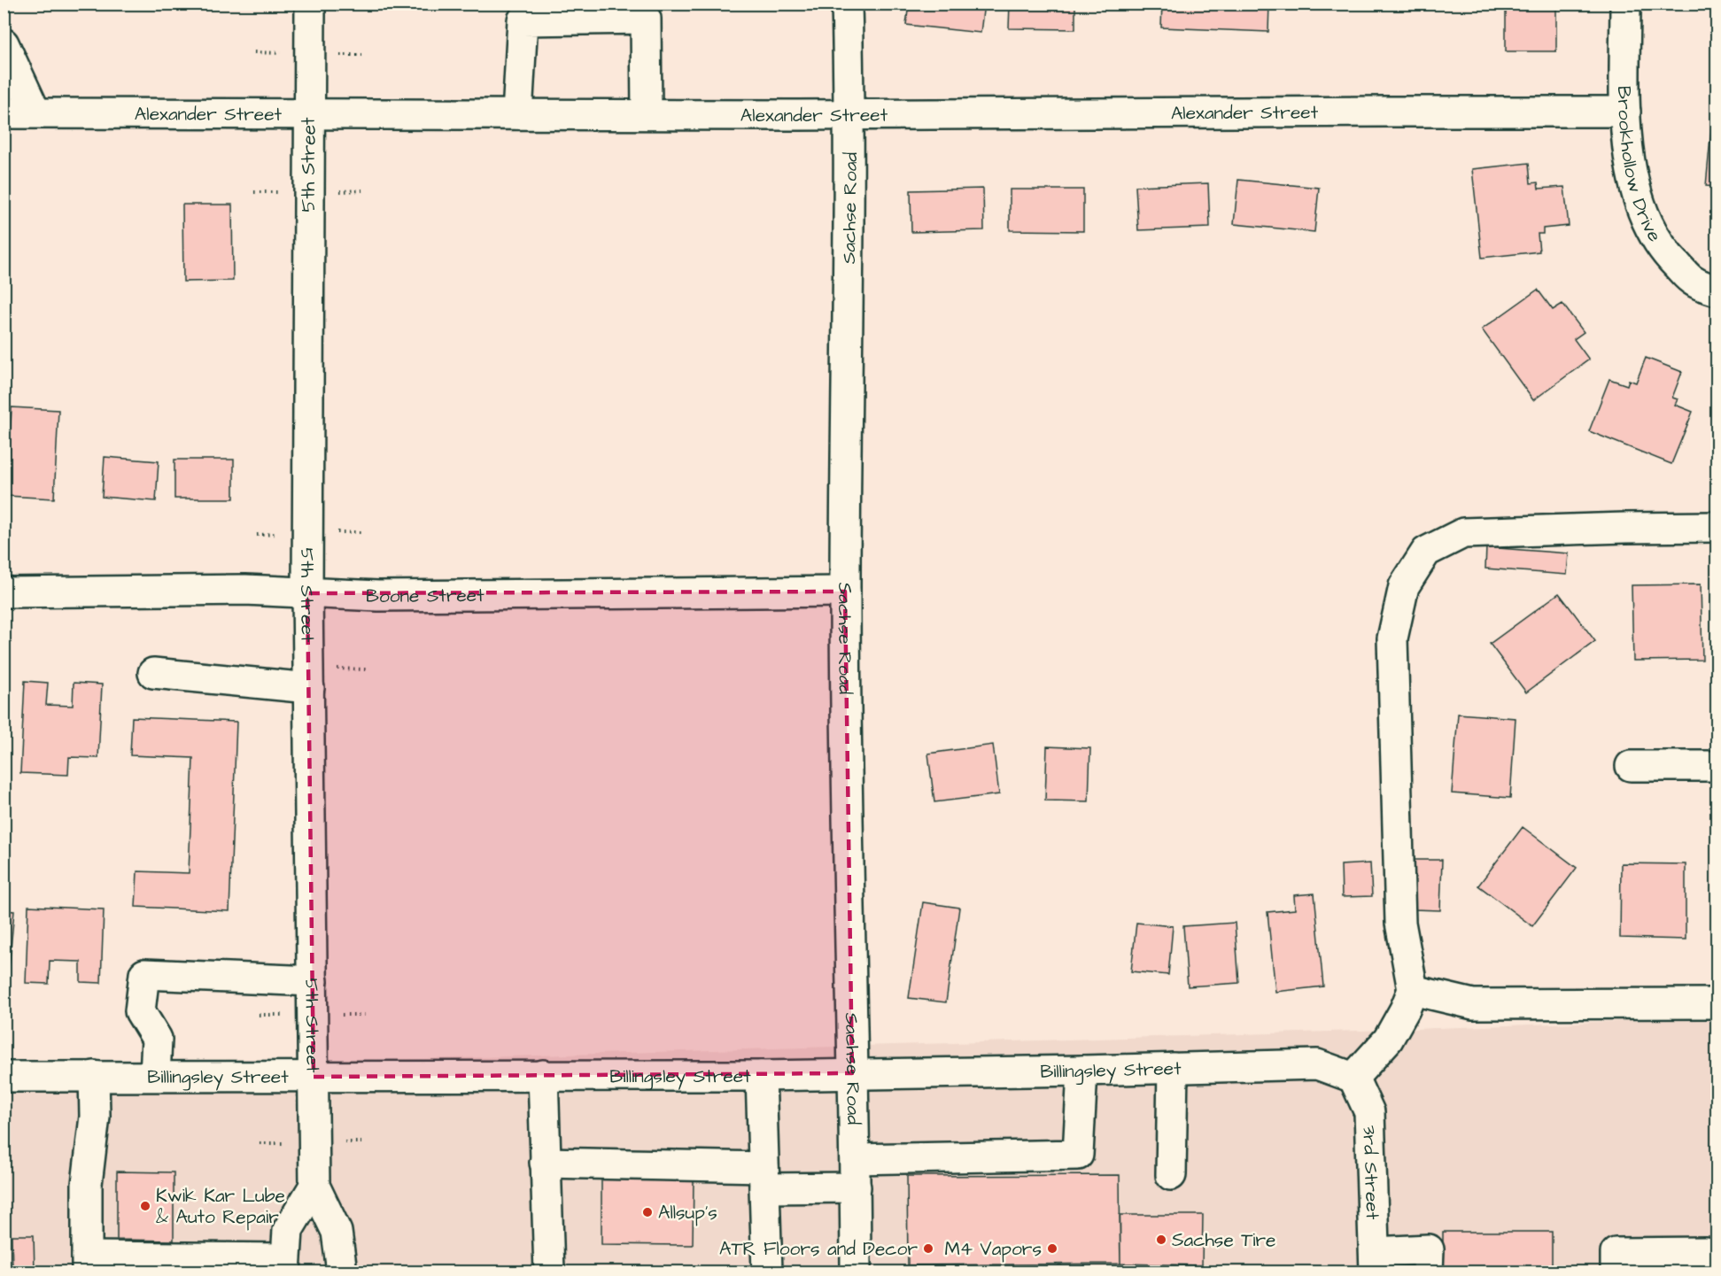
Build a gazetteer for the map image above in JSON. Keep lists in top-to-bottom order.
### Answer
{
  "streets": {
    "street": [
      "Alexander Street",
      "Brookhollow Drive",
      "5th Street",
      "Sachse Road",
      "Boone Street",
      "Billingsley Street",
      "3rd Street"
    ]
  },
  "crossings": [
    ["Alexander Street", "Brookhollow Drive"],
    ["Alexander Street", "5th Street"],
    ["Alexander Street", "Sachse Road"],
    ["5th Street", "Boone Street"],
    ["5th Street", "Billingsley Street"],
    ["Sachse Road", "Boone Street"],
    ["Sachse Road", "Billingsley Street"],
    ["Billingsley Street", "3rd Street"]
  ],
  "places": [
    "Kwik Kar Lube & Auto Repair",
    "Allsup's",
    "Sachse Tire",
    "ATR Floors and Decor",
    "M4 Vapors"
  ]
}
